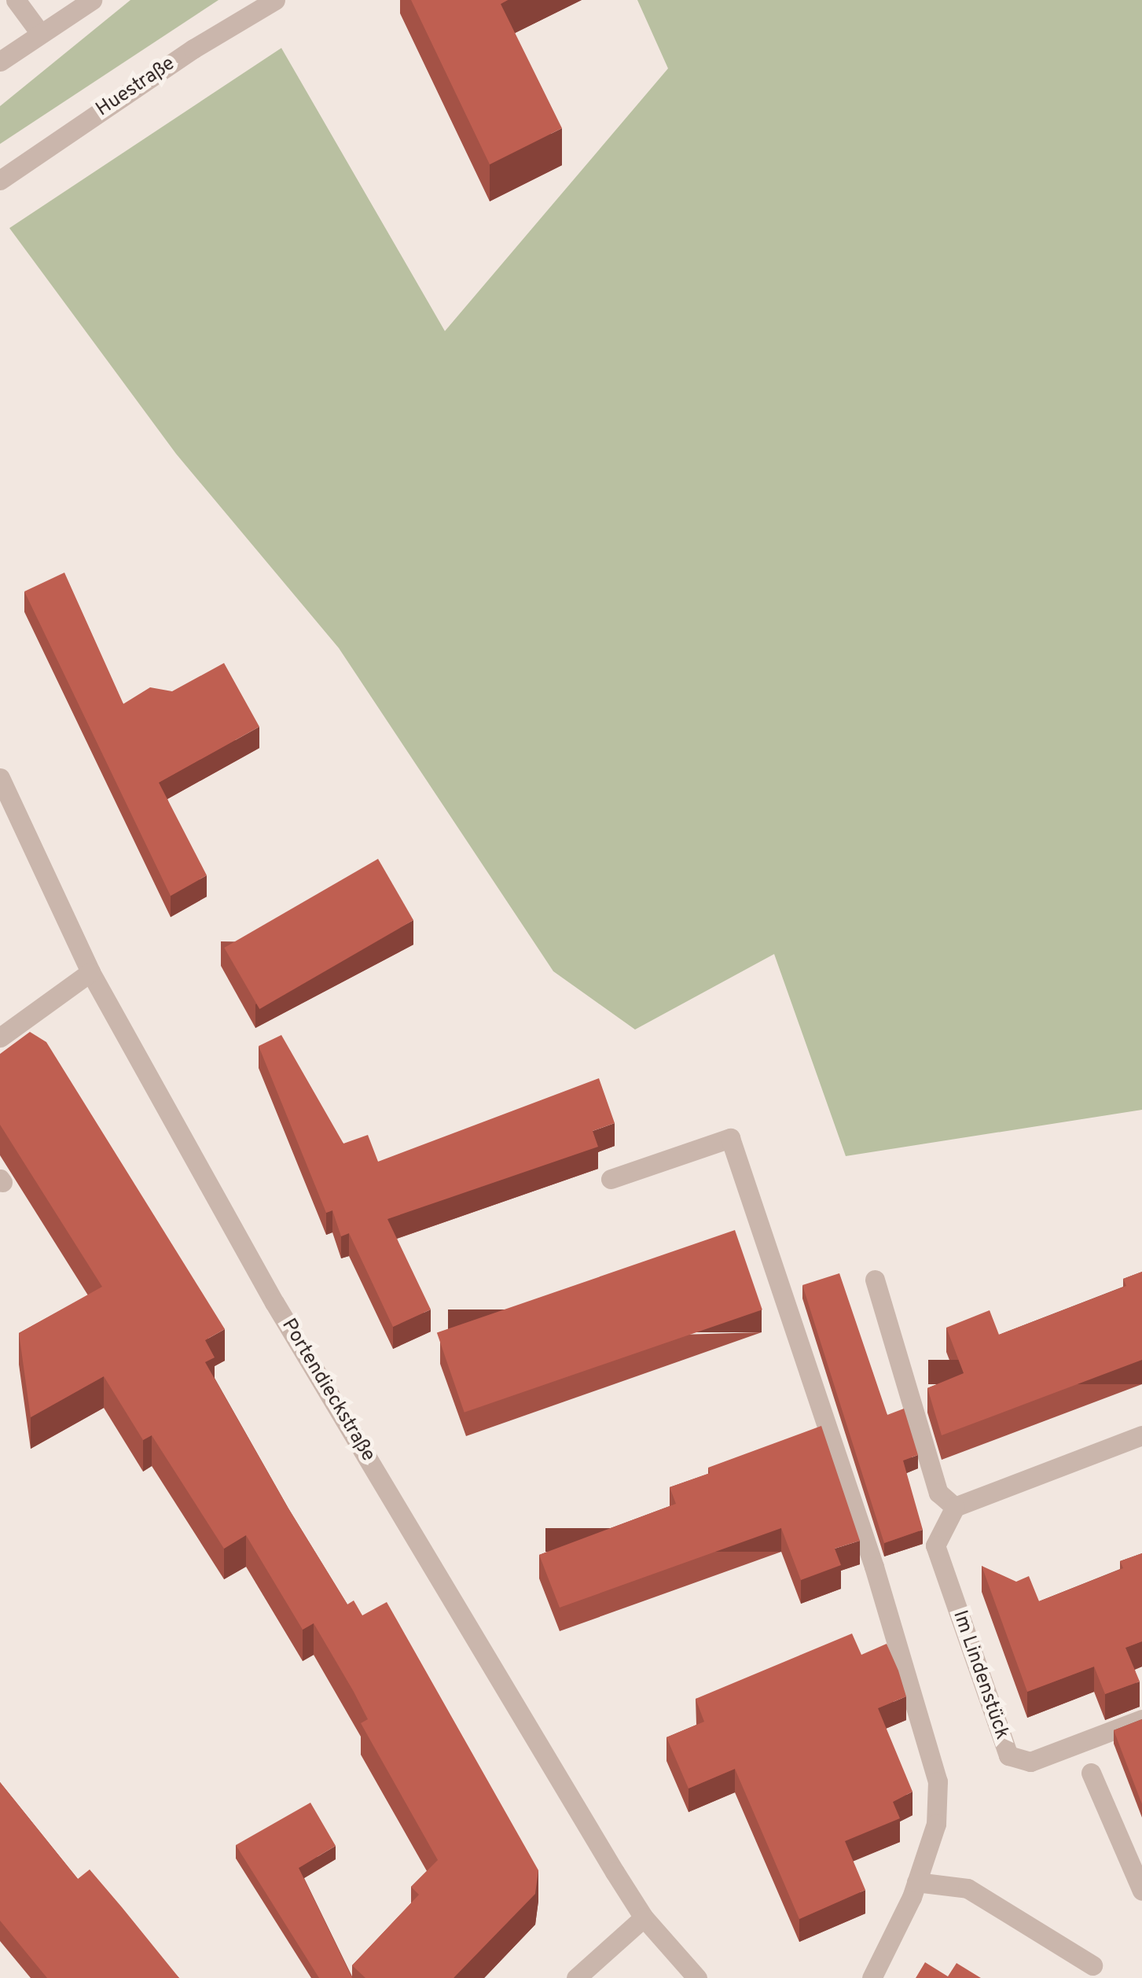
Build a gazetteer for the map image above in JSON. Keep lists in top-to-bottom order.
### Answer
{
  "streets": {
    "street": ["Huestraße", "Portendieckstraße", "Im Lindenstück"]
  }
}
